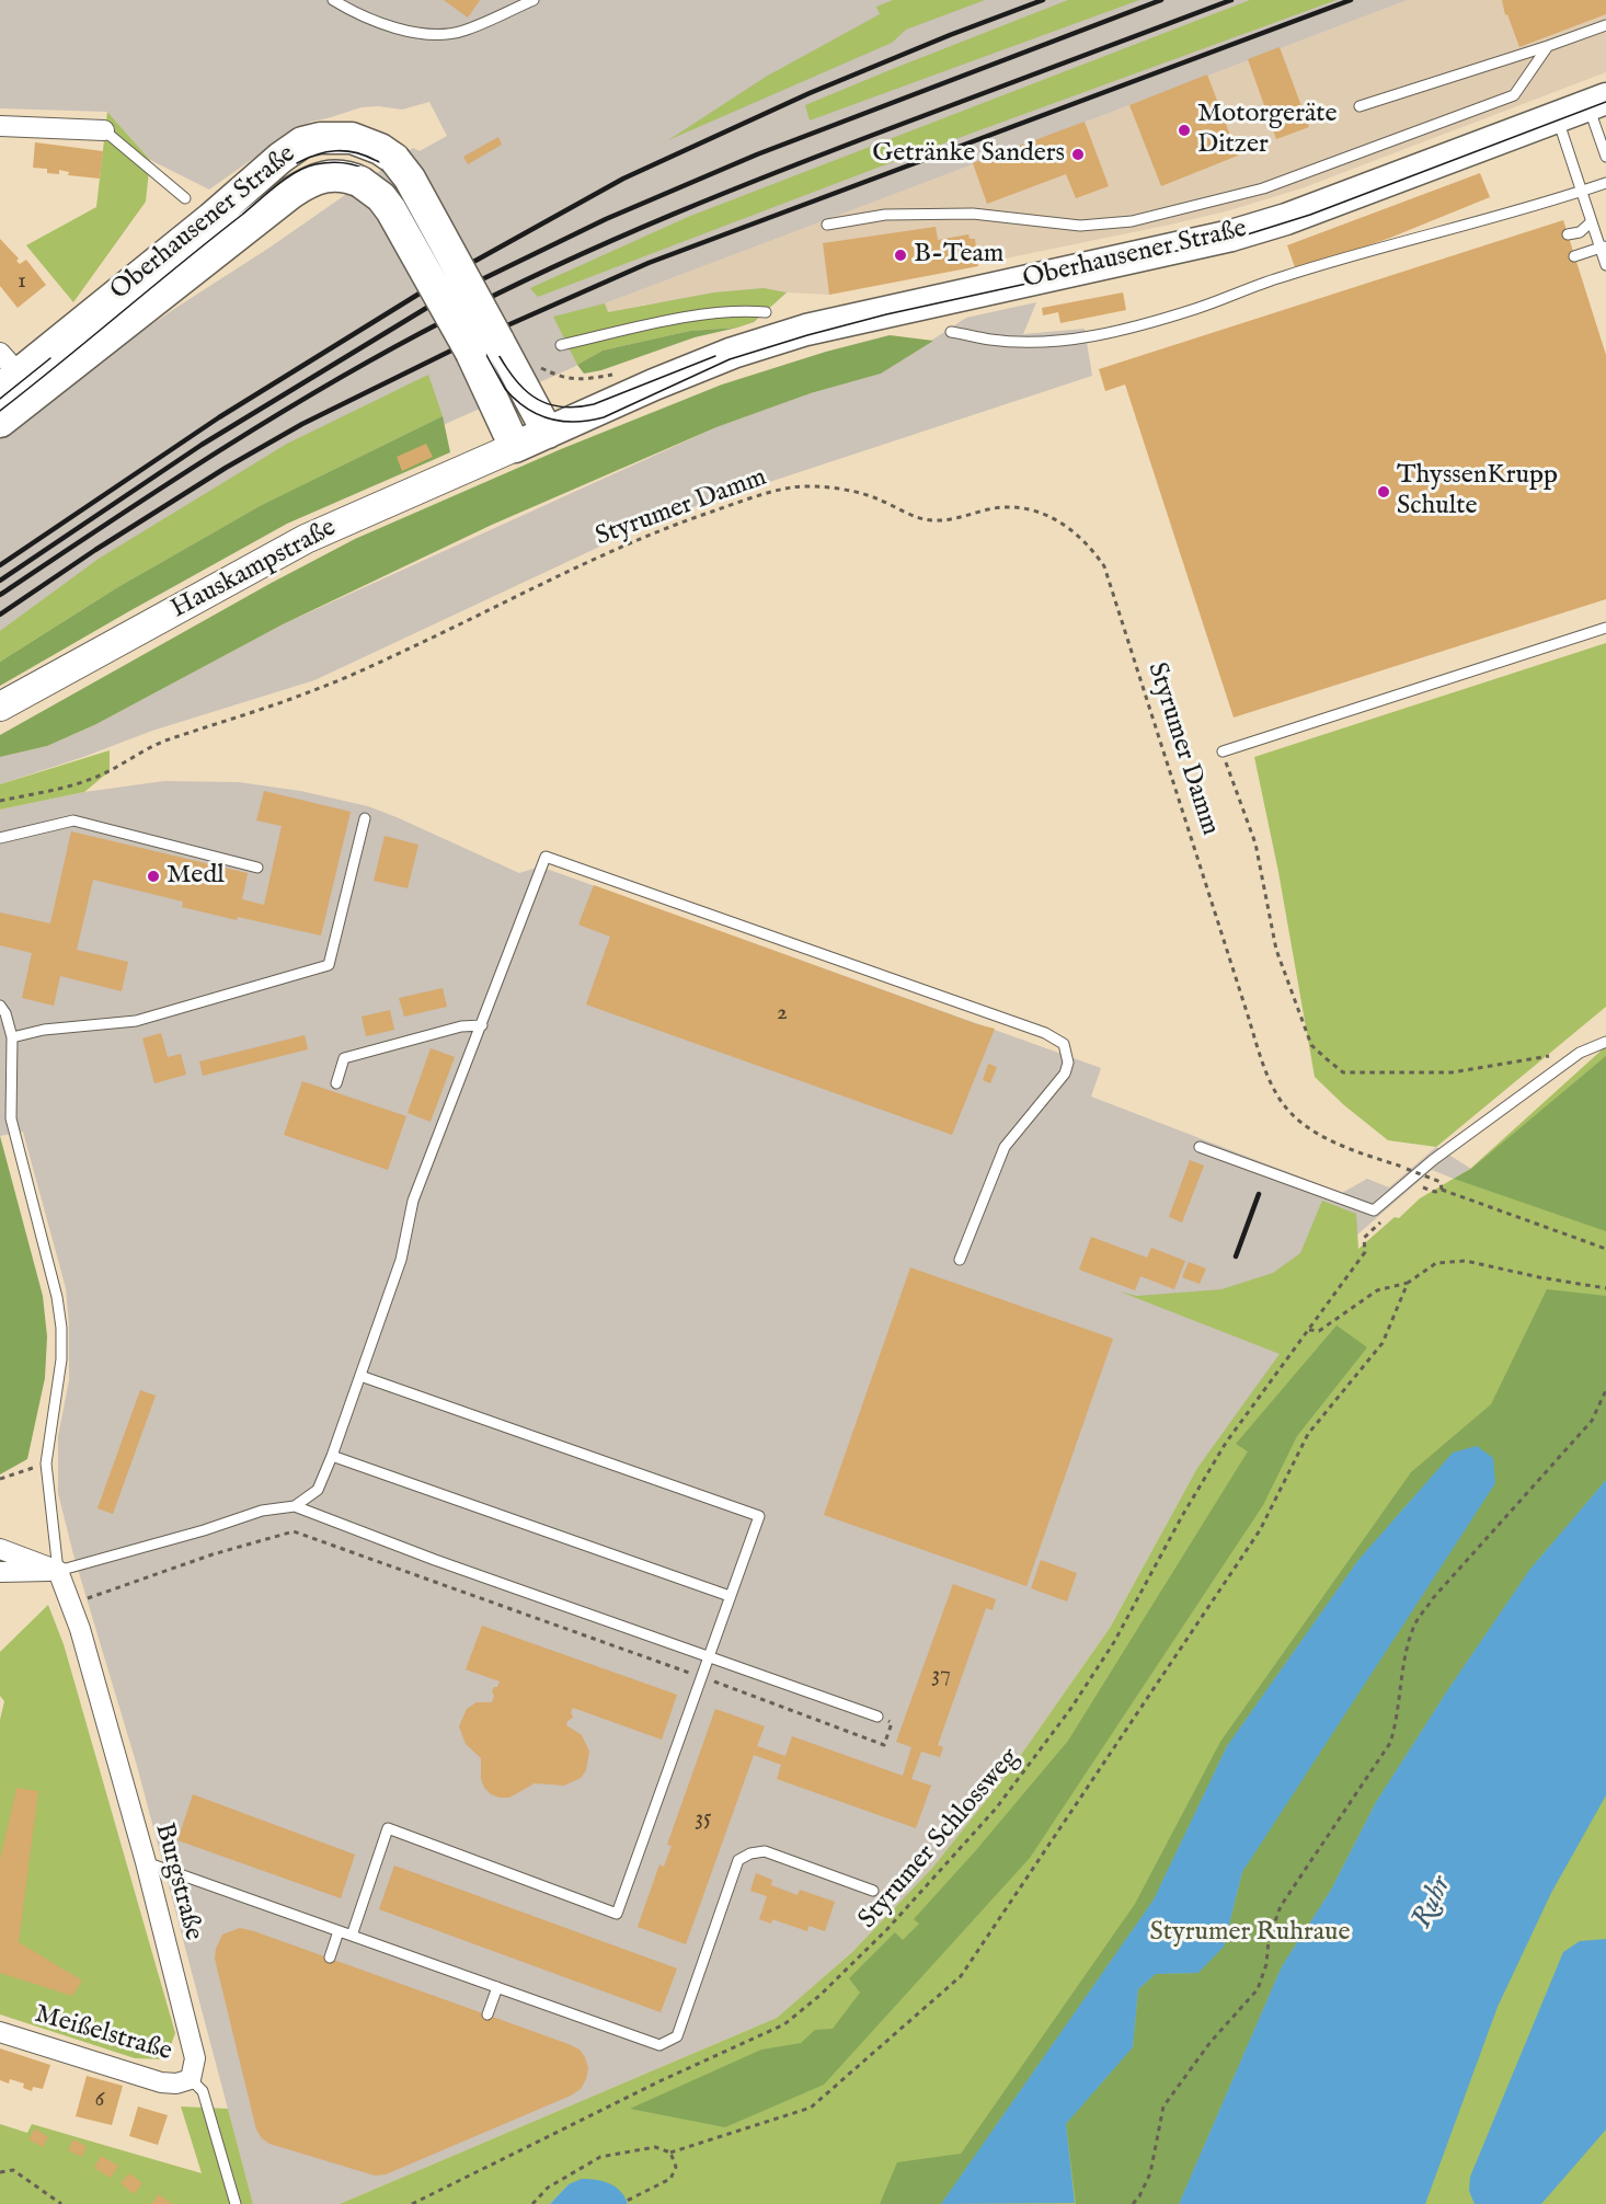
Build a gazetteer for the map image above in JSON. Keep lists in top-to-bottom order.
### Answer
{
  "streets": {
    "main road": ["Oberhausener Straße", "Hauskampstraße"],
    "street": ["Burgstraße", "Meißelstraße"],
    "path": ["Styrumer Damm", "Styrumer Schlossweg"]
  },
  "crossings": [
    ["Oberhausener Straße", "Hauskampstraße"],
    ["Burgstraße", "Meißelstraße"]
  ],
  "water": ["Ruhr"],
  "parks": ["Styrumer Ruhraue"],
  "places": [
    "Motorgeräte Ditzer",
    "Getränke Sanders",
    "B-Team",
    "ThyssenKrupp Schulte",
    "Medl"
  ],
  "house_numbers": [
    "1",
    "2",
    "37",
    "35",
    "6"
  ]
}
